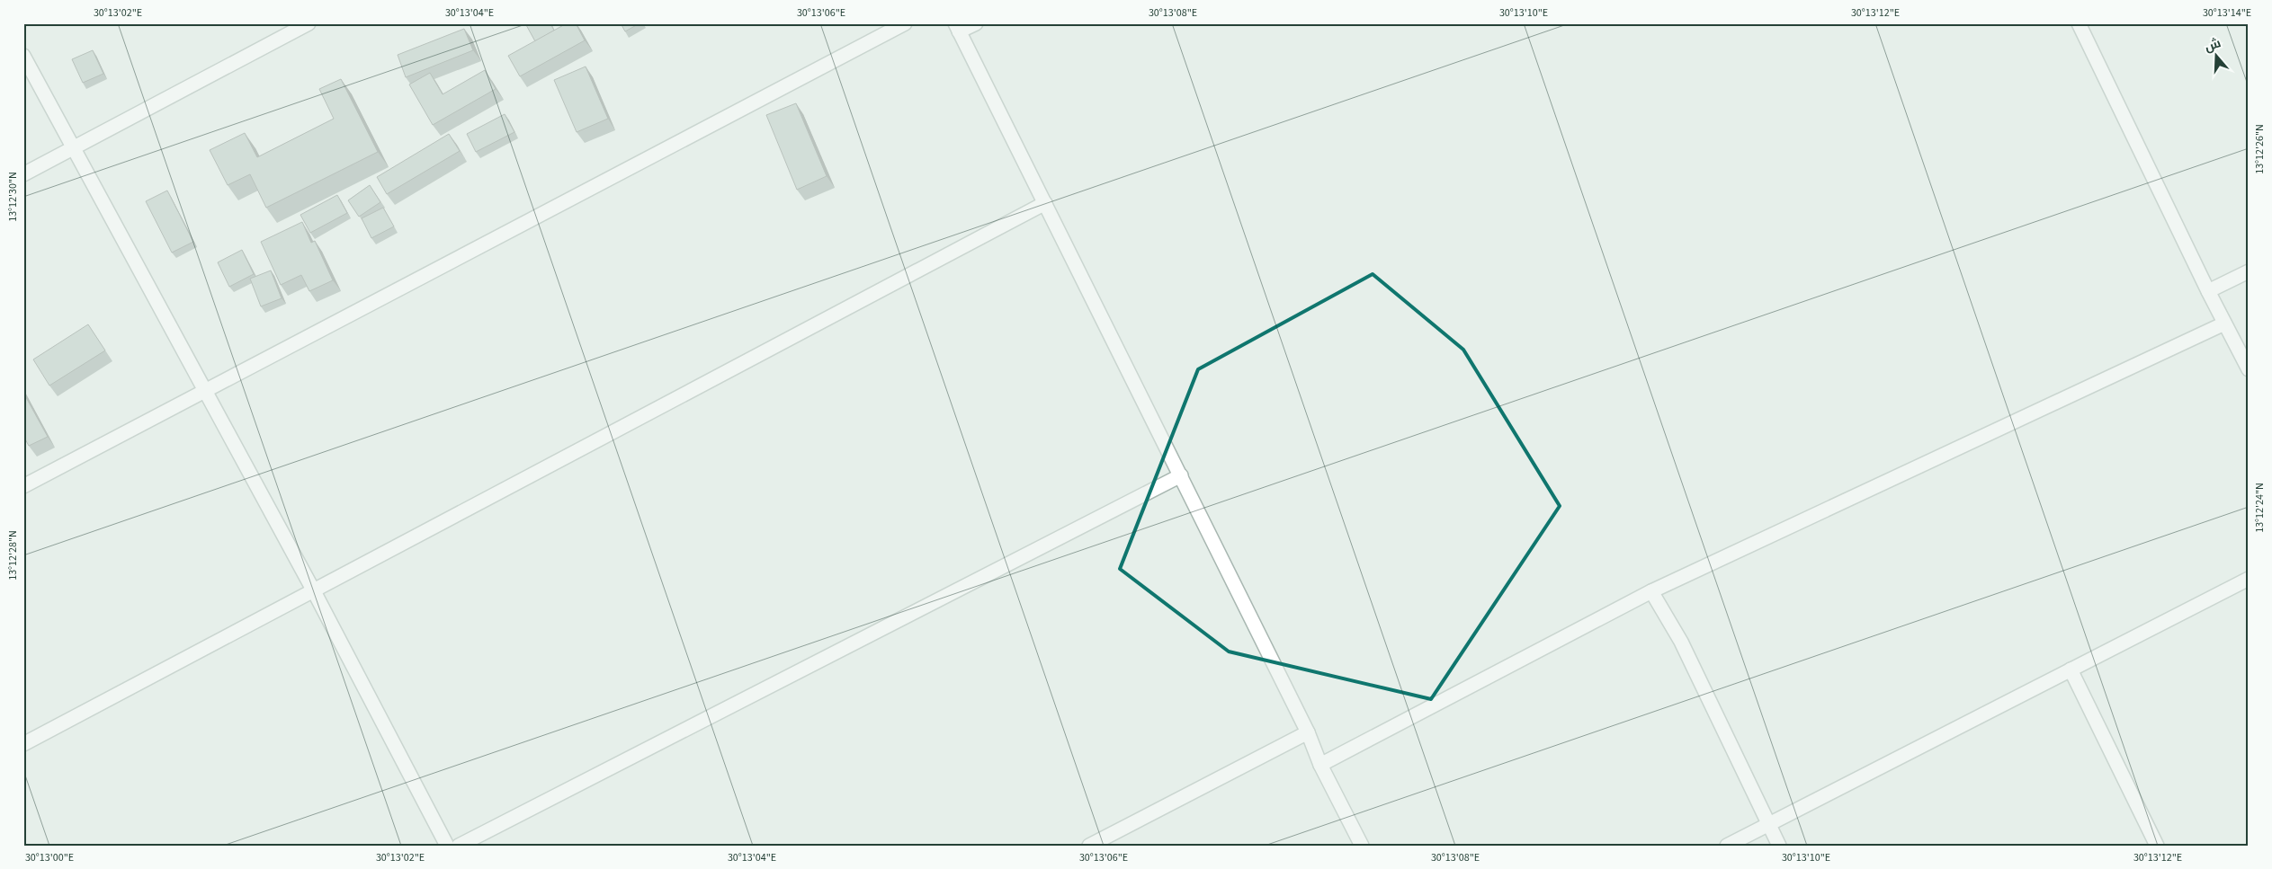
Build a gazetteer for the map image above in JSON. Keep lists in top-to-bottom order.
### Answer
{
  "north": "top",
  "coordinates": [
    "30°13'02\"E",
    "30°13'04\"E",
    "30°13'06\"E",
    "30°13'08\"E",
    "30°13'10\"E",
    "30°13'12\"E",
    "30°13'14\"E",
    "13°12'26\"N",
    "13°12'30\"N",
    "13°12'24\"N",
    "13°12'28\"N",
    "30°13'00\"E"
  ]
}
